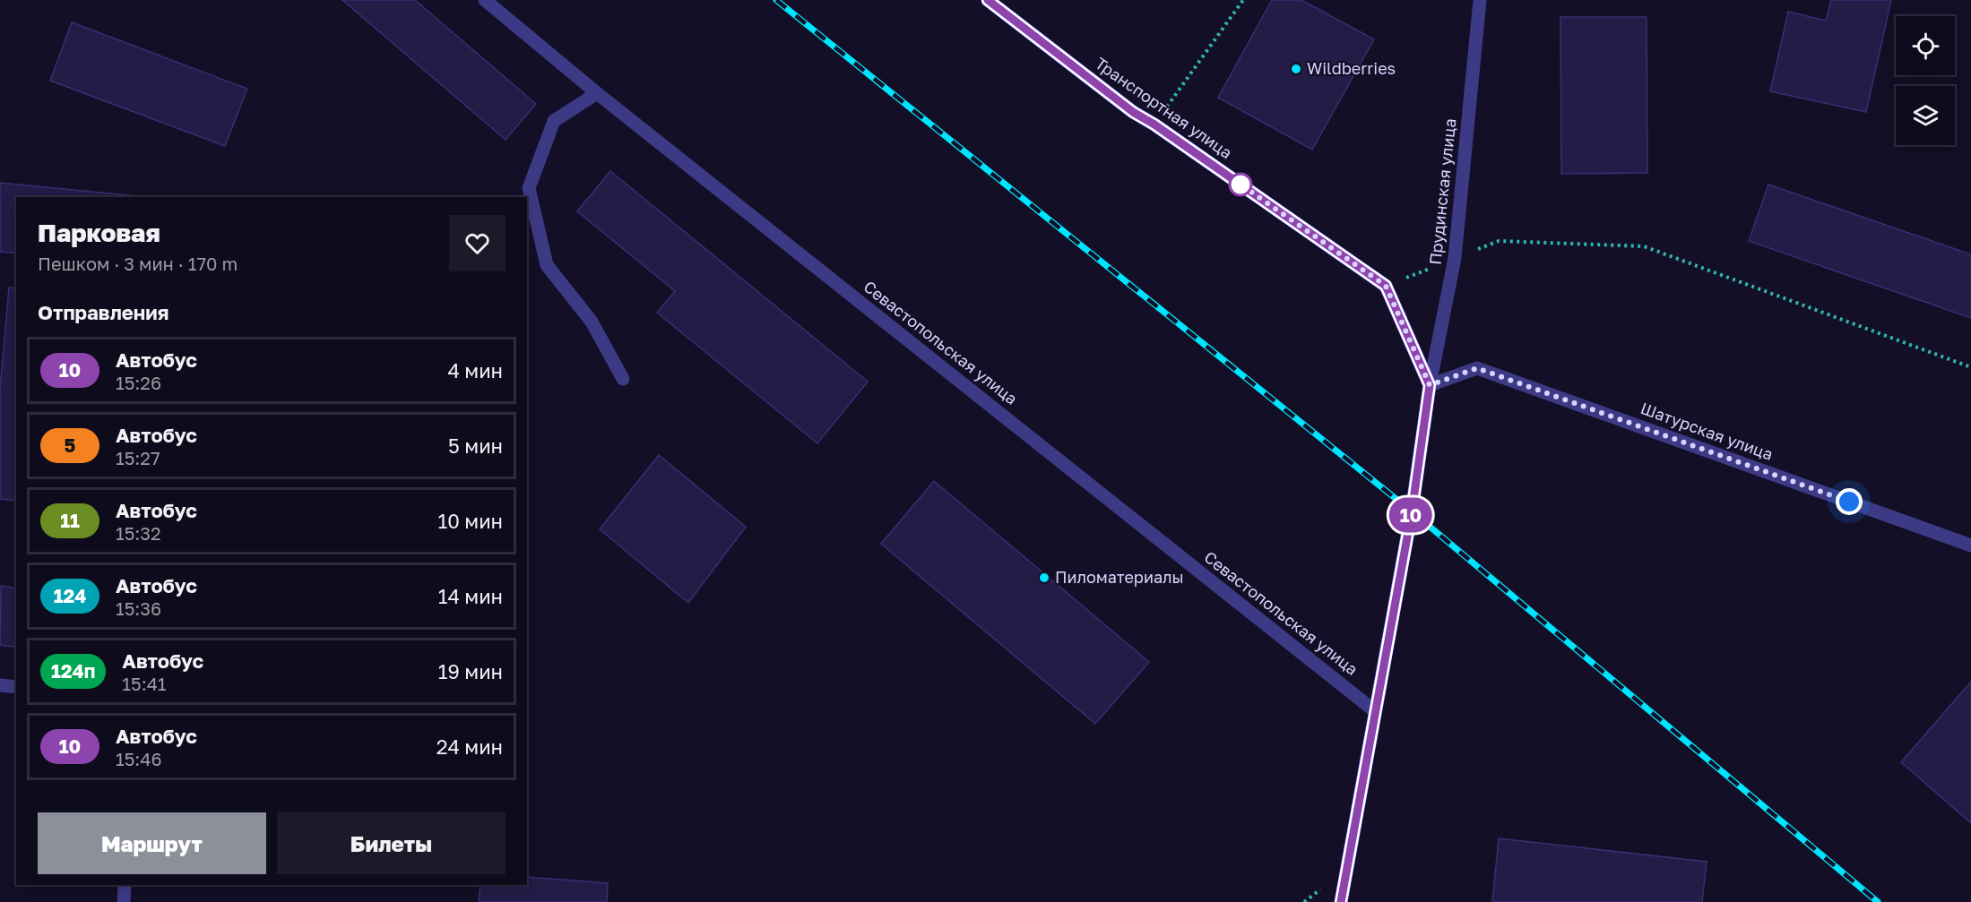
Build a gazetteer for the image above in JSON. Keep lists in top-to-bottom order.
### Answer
{
  "streets": {
    "street": [
      "Транспортная улица",
      "Прудинская улица",
      "Севастопольская улица",
      "Шатурская улица"
    ]
  },
  "crossings": [
    ["Прудинская улица", "Шатурская улица"]
  ],
  "places": ["Wildberries", "Пиломатериалы"],
  "lines": ["bus line 10"],
  "page": {
    "on_map": "10",
    "heading": [
      ["Парковая", "Пешком · 3 мин · 170 m"],
      "Отправления"
    ],
    "list": [
      {
        "mark": "10",
        "name": "Автобус",
        "note": "15:26",
        "value": "4 мин"
      },
      {
        "mark": "5",
        "name": "Автобус",
        "note": "15:27",
        "value": "5 мин"
      },
      {
        "mark": "11",
        "name": "Автобус",
        "note": "15:32",
        "value": "10 мин"
      },
      {
        "mark": "124",
        "name": "Автобус",
        "note": "15:36",
        "value": "14 мин"
      },
      {
        "mark": "124п",
        "name": "Автобус",
        "note": "15:41",
        "value": "19 мин"
      },
      {
        "mark": "10",
        "name": "Автобус",
        "note": "15:46",
        "value": "24 мин"
      }
    ],
    "buttons": ["Маршрут", "Билеты"]
  }
}
